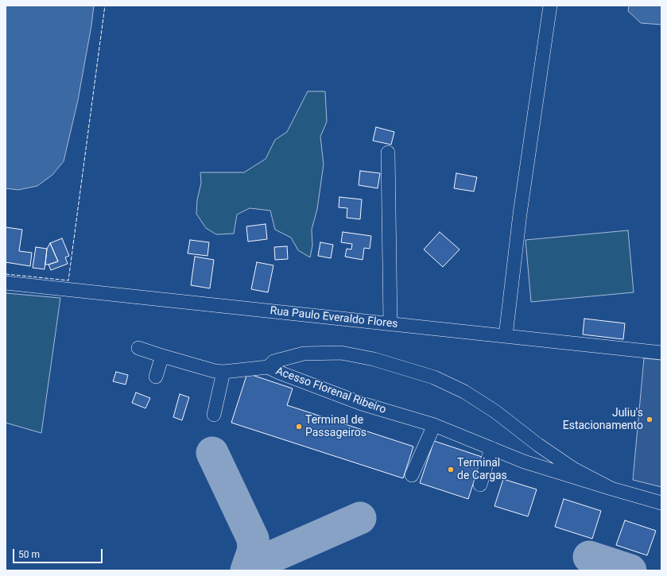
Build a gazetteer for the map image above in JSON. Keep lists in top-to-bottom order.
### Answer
{
  "streets": {
    "street": ["Rua Paulo Everaldo Flores", "Acesso Florenal Ribeiro"]
  },
  "places": ["Juliu's Estacionamento", "Terminal de Passageiros", "Terminal de Cargas"],
  "scale_bar": "50 m"
}
